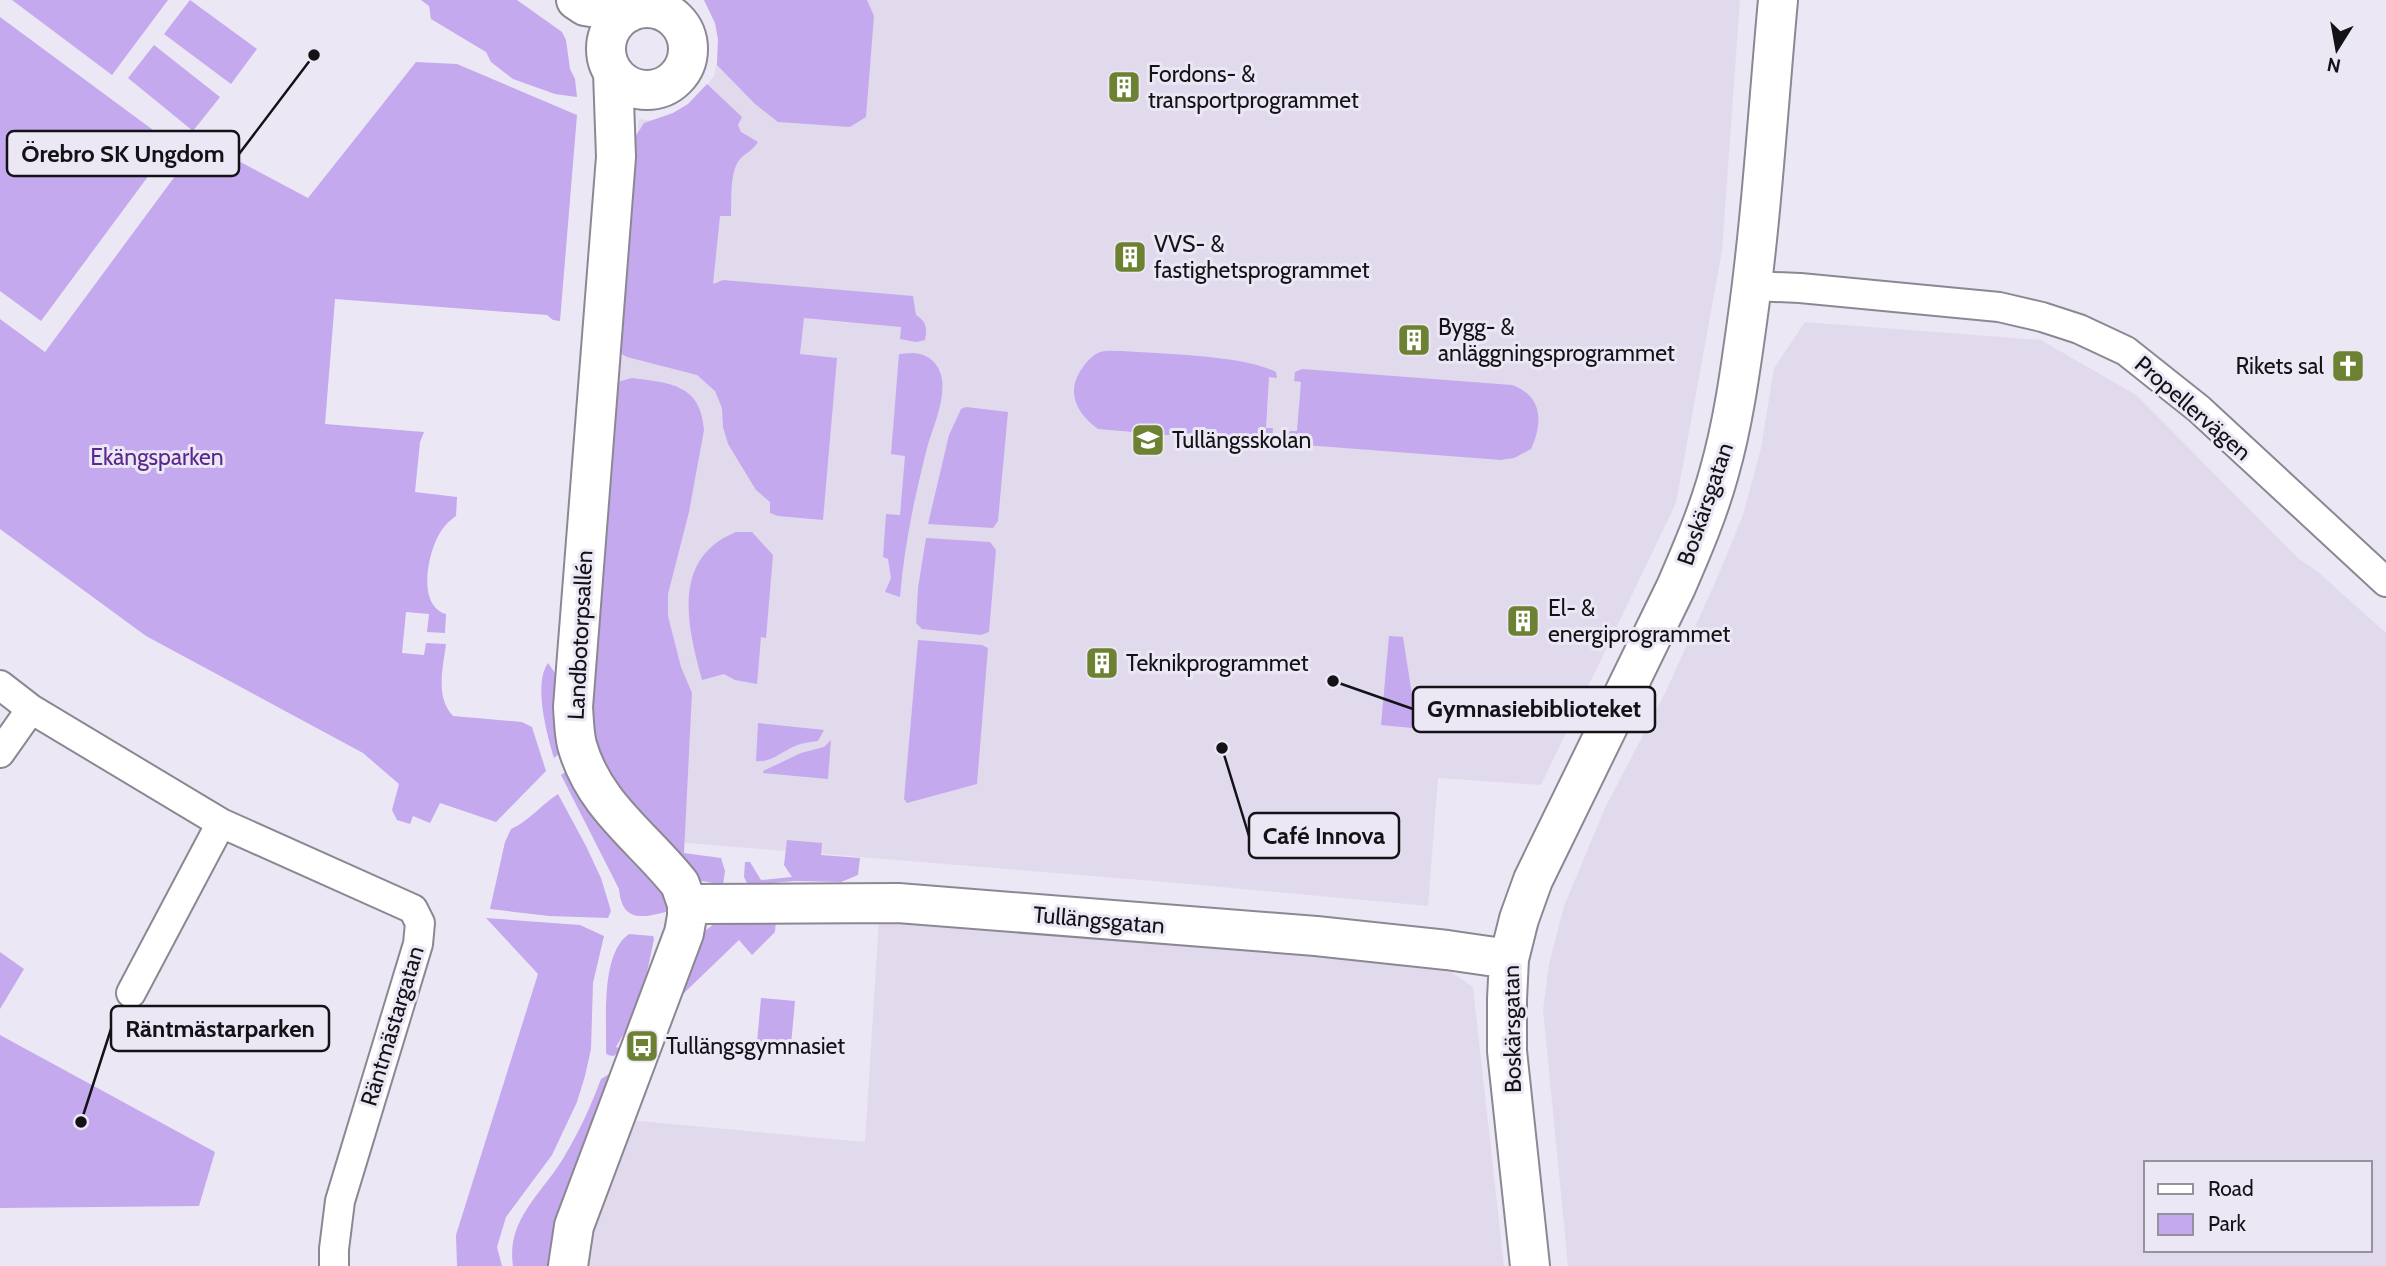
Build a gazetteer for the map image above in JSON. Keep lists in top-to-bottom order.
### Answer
{
  "streets": {
    "street": [
      "Propellervägen",
      "Boskärsgatan",
      "Landbotorpsallén",
      "Tullängsgatan",
      "Räntmästargatan"
    ]
  },
  "crossings": [
    ["Propellervägen", "Boskärsgatan"],
    ["Boskärsgatan", "Tullängsgatan"],
    ["Landbotorpsallén", "Tullängsgatan"]
  ],
  "parks": ["Ekängsparken"],
  "places": {
    "other": [
      "Örebro SK Ungdom",
      "Gymnasiebiblioteket",
      "Café Innova",
      "Räntmästarparken"
    ],
    "building": [
      "Fordons- & transportprogrammet",
      "VVS- & fastighetsprogrammet",
      "Bygg- & anläggningsprogrammet",
      "El- & energiprogrammet",
      "Teknikprogrammet"
    ],
    "church": ["Rikets sal"],
    "school or university": ["Tullängsskolan"],
    "bus stop": ["Tullängsgymnasiet"]
  },
  "legend": ["Road", "Park"],
  "north": "bottom"
}
